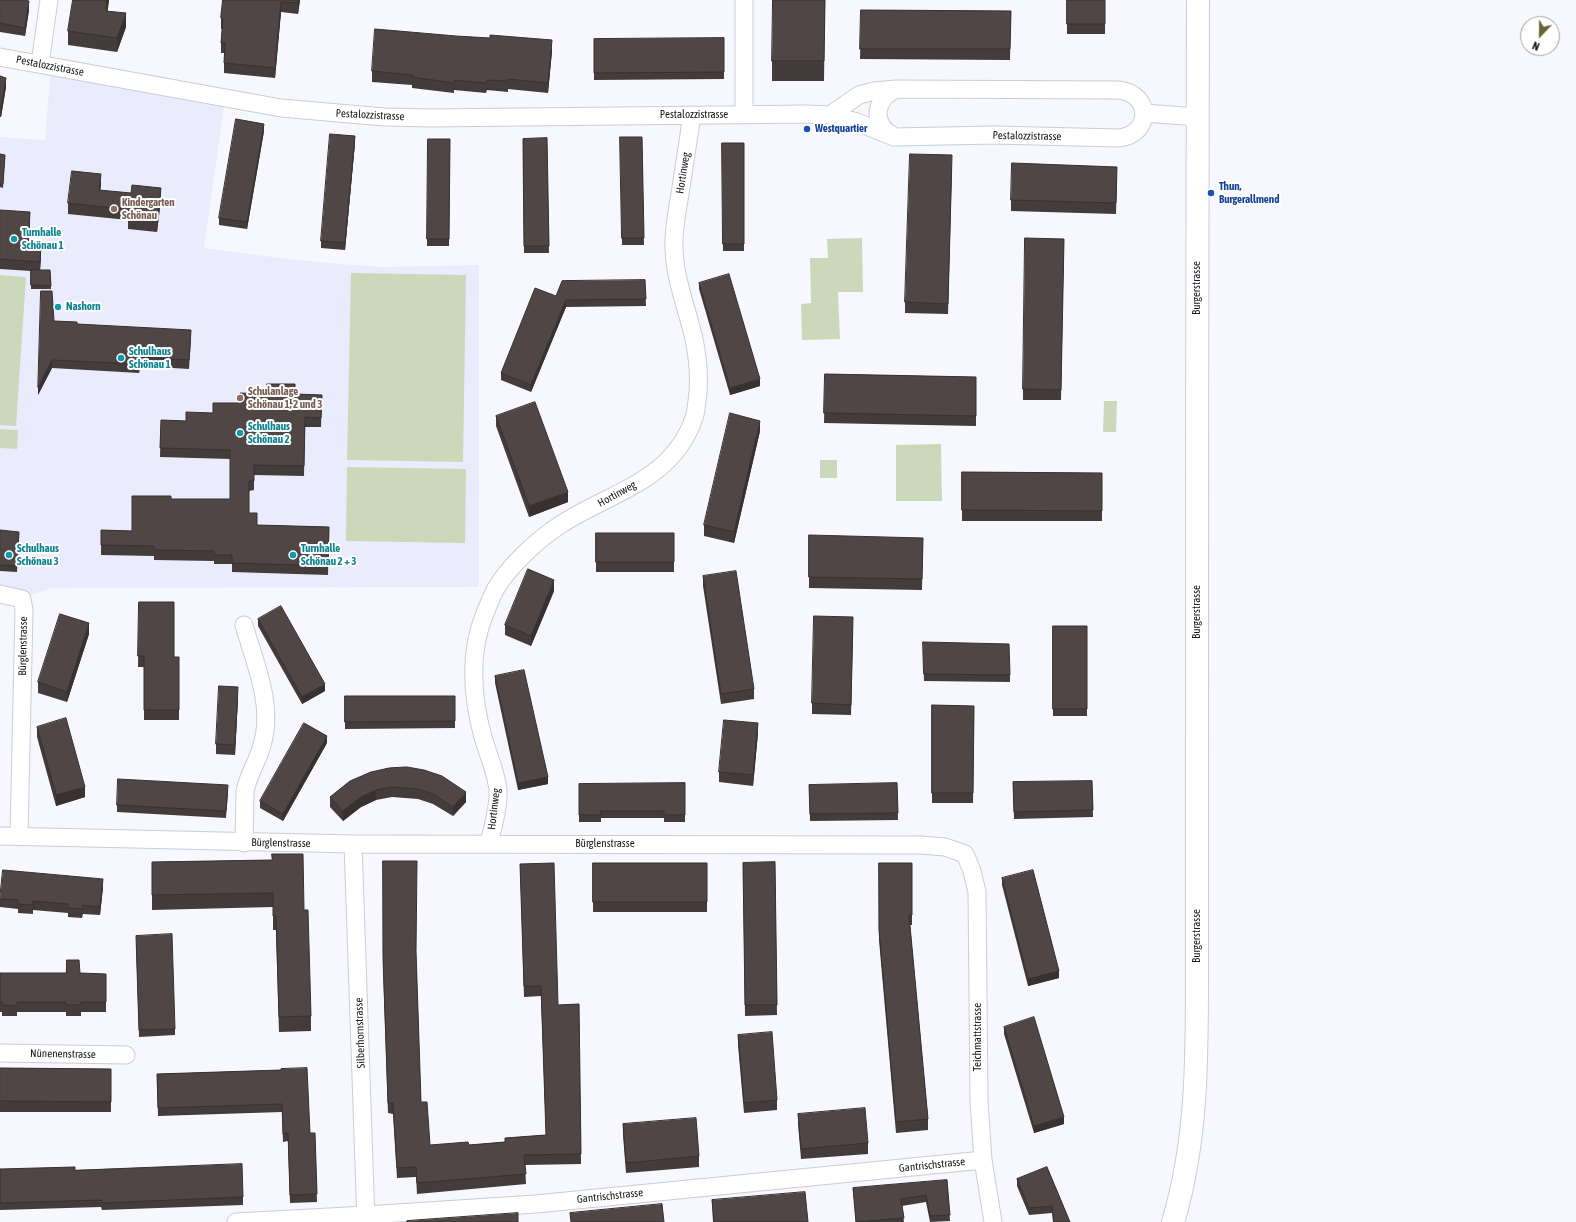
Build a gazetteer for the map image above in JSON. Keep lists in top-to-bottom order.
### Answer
{
  "streets": {
    "main road": ["Burgerstrasse"],
    "street": [
      "Pestalozzistrasse",
      "Hortinweg",
      "Bürglenstrasse",
      "Silberhornstrasse",
      "Teichmattstrasse",
      "Nünenenstrasse",
      "Gantrischstrasse"
    ]
  },
  "crossings": [
    ["Pestalozzistrasse", "Hortinweg"],
    ["Hortinweg", "Bürglenstrasse"],
    ["Bürglenstrasse", "Silberhornstrasse"],
    ["Bürglenstrasse", "Teichmattstrasse"],
    ["Silberhornstrasse", "Gantrischstrasse"],
    ["Teichmattstrasse", "Gantrischstrasse"]
  ],
  "places": [
    "Westquartier",
    "Thun, Burgerallmend",
    "Kindergarten Schönau",
    "Turnhalle Schönau 1",
    "Nashorn",
    "Schulhaus Schönau 1",
    "Schulanlage Schönau 1, 2 und 3",
    "Schulhaus Schönau 2",
    "Schulhaus Schönau 3",
    "Turnhalle Schönau 2 + 3"
  ],
  "north": "bottom"
}
